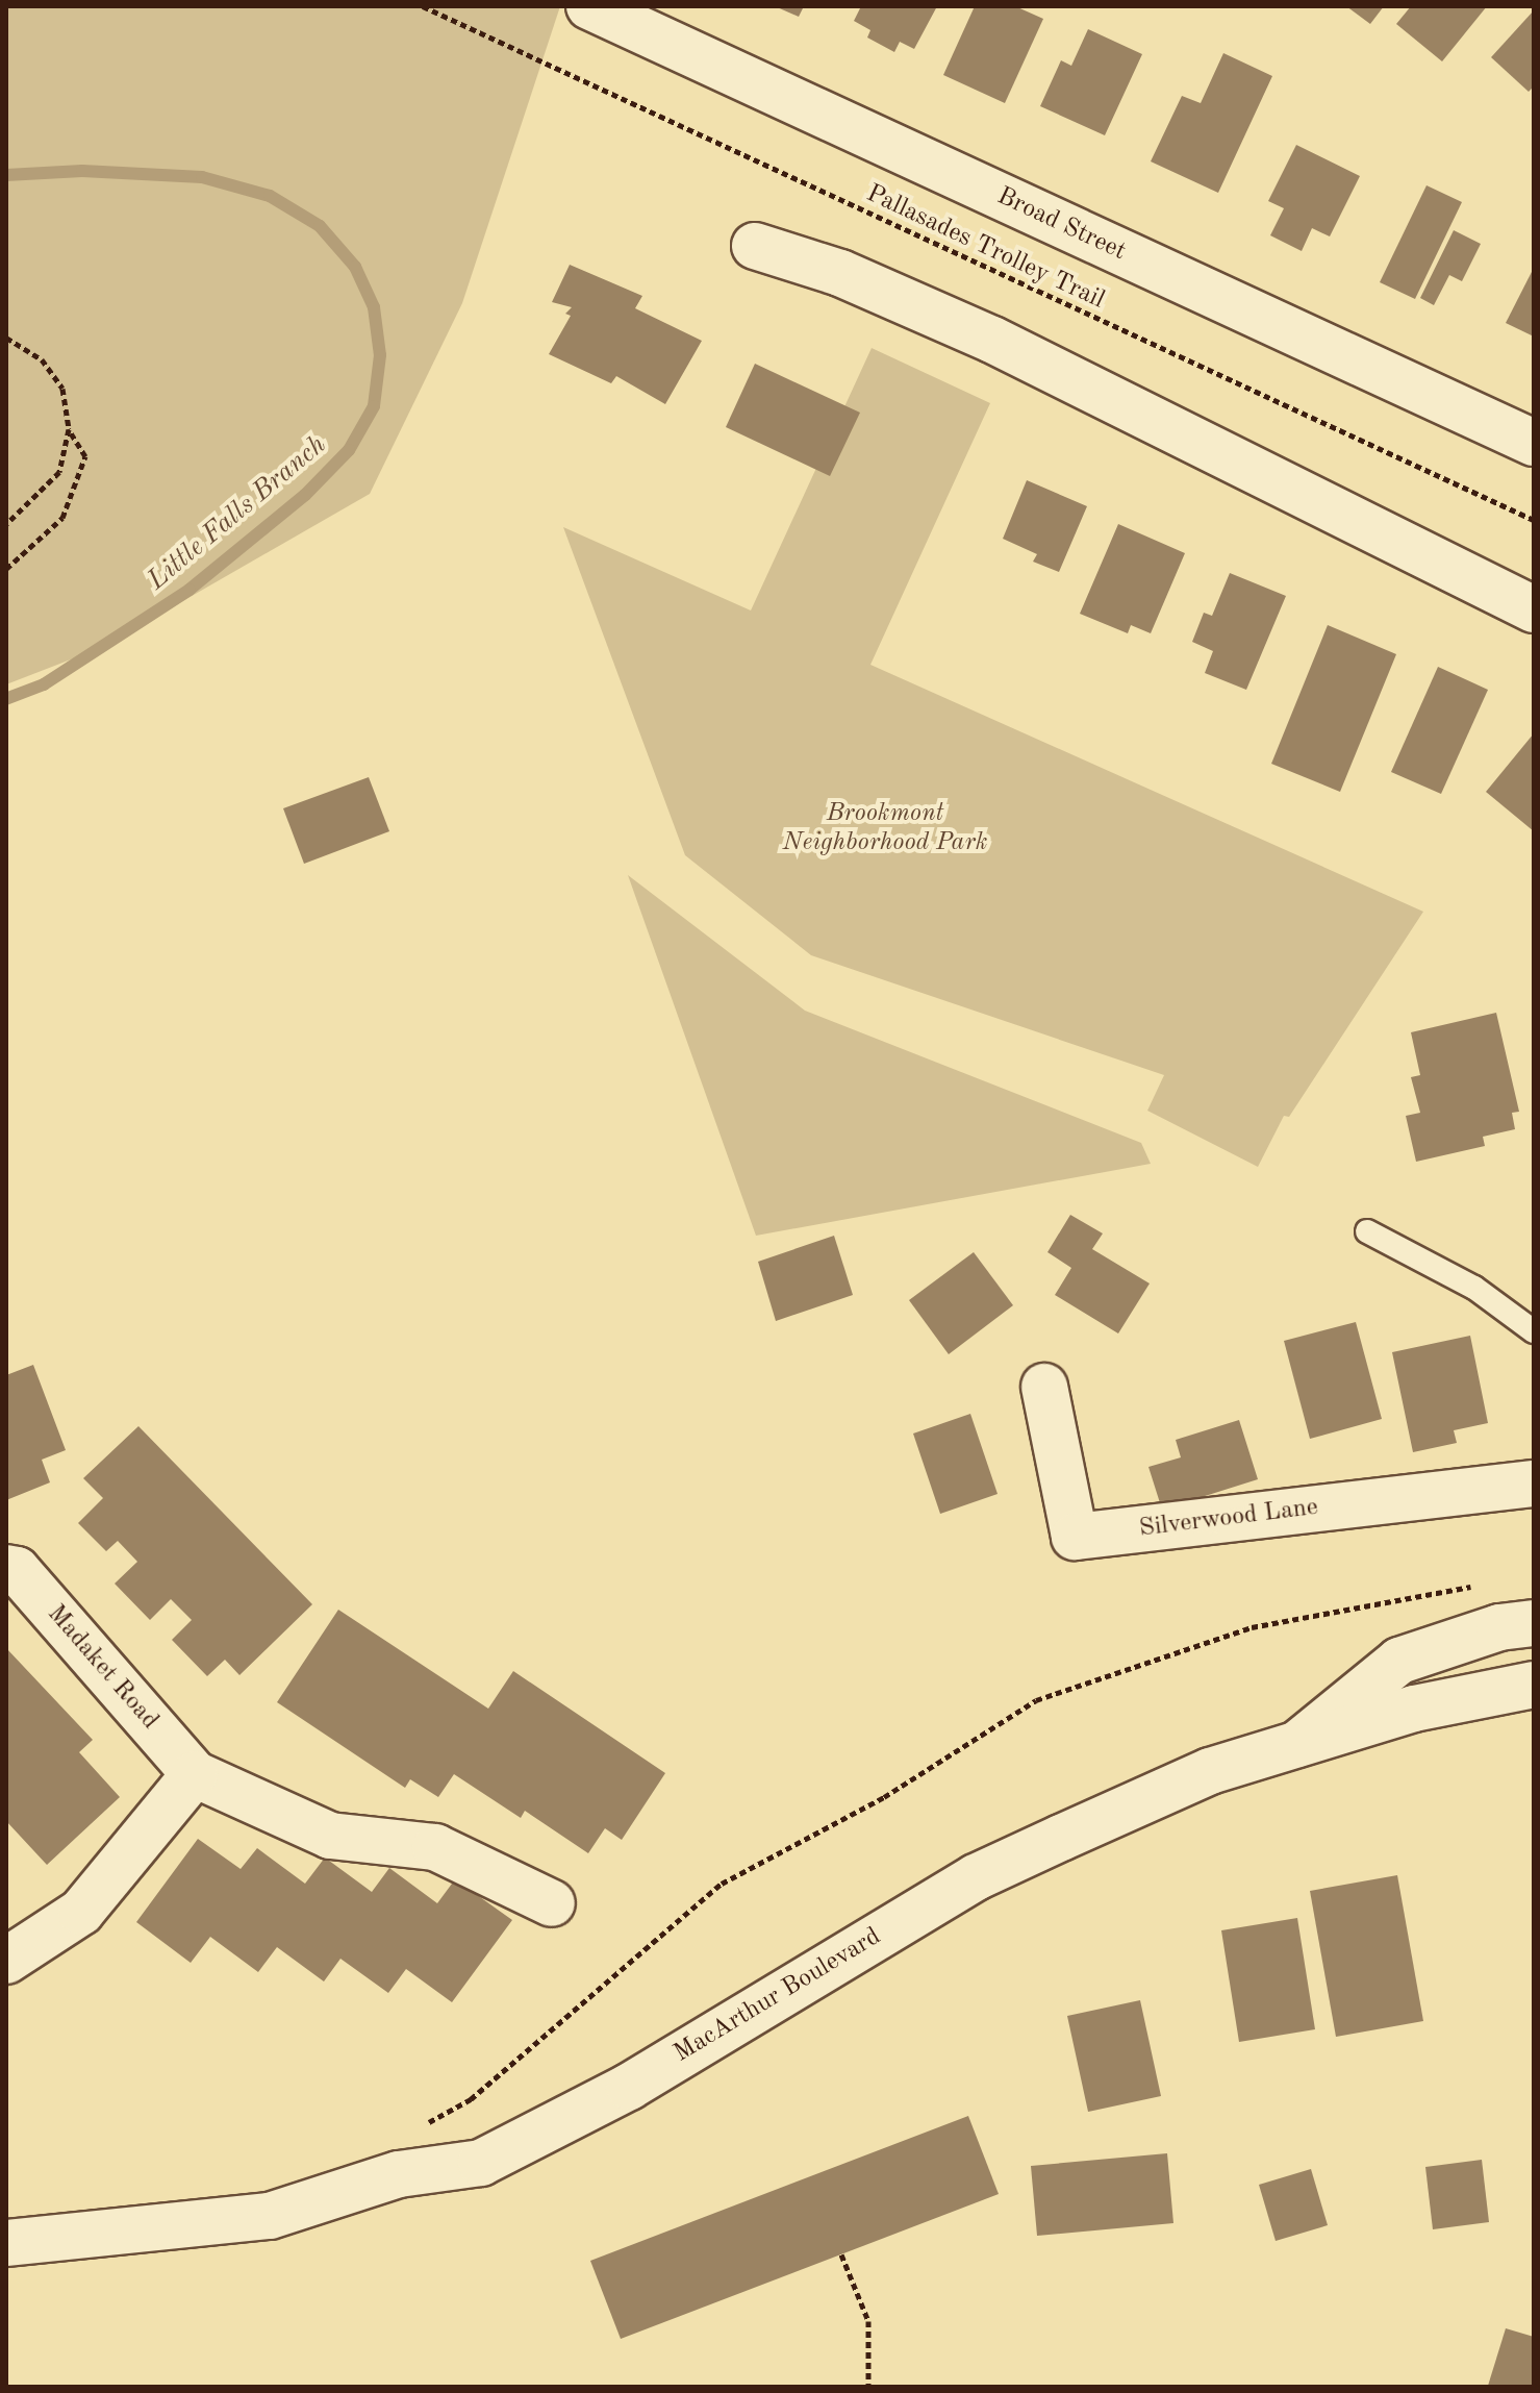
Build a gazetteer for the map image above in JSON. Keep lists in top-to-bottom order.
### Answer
{
  "streets": {
    "street": [
      "Broad Street",
      "Silverwood Lane",
      "Madaket Road",
      "MacArthur Boulevard"
    ],
    "path": ["Pallasades Trolley Trail"]
  },
  "water": ["Little Falls Branch"],
  "parks": ["Brookmont Neighborhood Park"]
}
